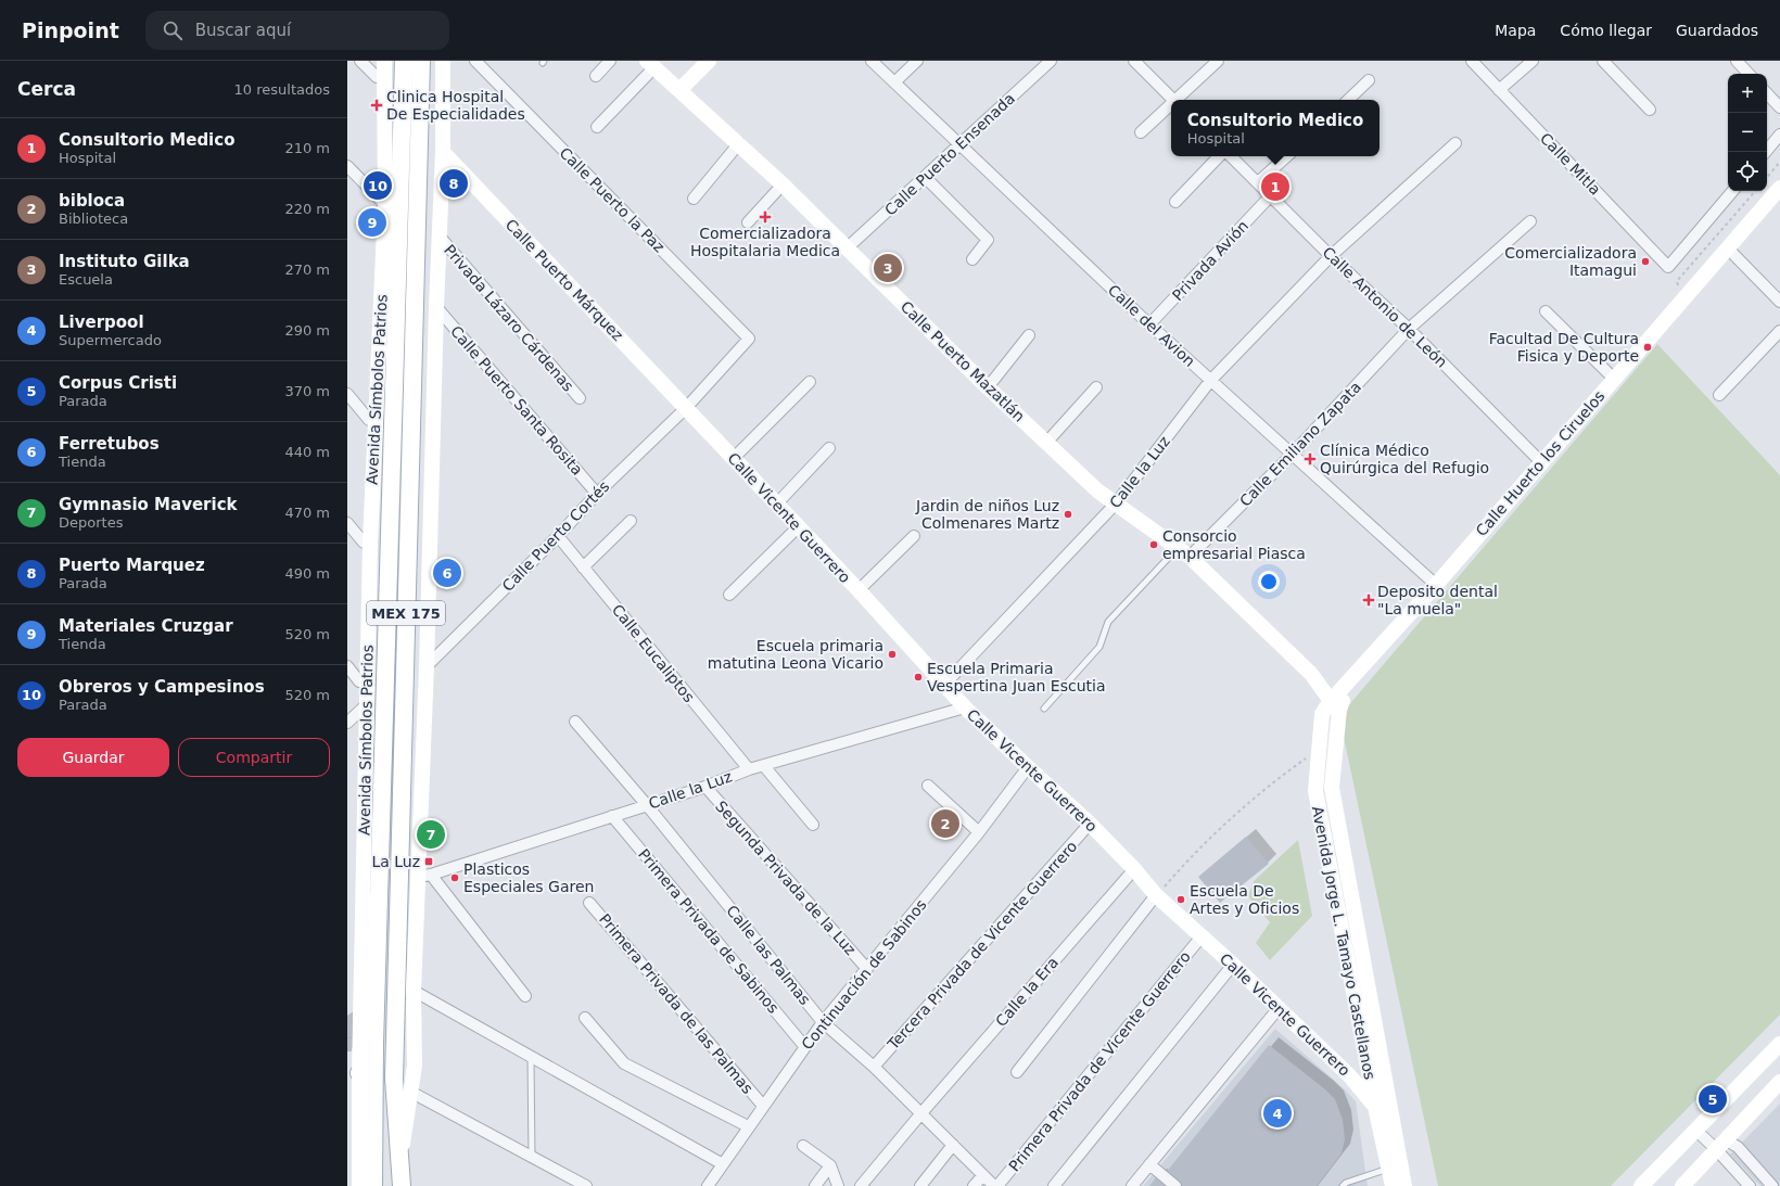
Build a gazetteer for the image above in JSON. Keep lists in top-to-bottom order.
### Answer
{
  "streets": {
    "main road": ["Avenida Símbolos Patrios", "MEX 175"],
    "street": [
      "Calle Puerto Ensenada",
      "Calle Mitla",
      "Calle Puerto la Paz",
      "Privada Avión",
      "Calle Puerto Márquez",
      "Calle Antonio de León",
      "Privada Lázaro Cárdenas",
      "Calle del Avion",
      "Calle Puerto Mazatlán",
      "Calle Puerto Santa Rosita",
      "Calle Emiliano Zapata",
      "Calle Huerto los Ciruelos",
      "Calle la Luz",
      "Calle Vicente Guerrero",
      "Calle Puerto Cortés",
      "Calle Eucaliptos",
      "Segunda Privada de la Luz",
      "Primera Privada de Sabinos",
      "Avenida Jorge L. Tamayo Castellanos",
      "Tercera Privada de Vicente Guerrero",
      "Calle las Palmas",
      "Continuación de Sabinos",
      "Calle la Era",
      "Primera Privada de las Palmas",
      "Primera Privada de Vicente Guerrero"
    ]
  },
  "crossings": [
    ["Calle Puerto Ensenada", "Calle del Avion"],
    ["Calle Puerto Ensenada", "Calle Puerto Mazatlán"],
    ["Calle Puerto la Paz", "Calle Puerto Cortés"],
    ["Privada Avión", "Calle Antonio de León"],
    ["Privada Avión", "Calle del Avion"],
    ["Calle Puerto Márquez", "Calle Vicente Guerrero"],
    ["Calle Puerto Márquez", "Calle Puerto Cortés"],
    ["Calle Antonio de León", "Calle Emiliano Zapata"],
    ["Calle Antonio de León", "Calle Huerto los Ciruelos"],
    ["Calle Antonio de León", "Calle la Luz"],
    ["Calle del Avion", "Calle Emiliano Zapata"],
    ["Calle del Avion", "Calle Huerto los Ciruelos"],
    ["Calle del Avion", "Calle la Luz"],
    ["Calle Puerto Mazatlán", "Calle Emiliano Zapata"],
    ["Calle Puerto Mazatlán", "Calle Huerto los Ciruelos"],
    ["Calle Puerto Mazatlán", "Calle la Luz"],
    ["Calle Puerto Mazatlán", "Avenida Jorge L. Tamayo Castellanos"],
    ["Calle Puerto Santa Rosita", "Calle Puerto Cortés"],
    ["Calle Huerto los Ciruelos", "Avenida Jorge L. Tamayo Castellanos"],
    ["Calle la Luz", "Calle Vicente Guerrero"],
    ["Calle la Luz", "Calle Eucaliptos"],
    ["Calle la Luz", "Segunda Privada de la Luz"],
    ["Calle la Luz", "Primera Privada de Sabinos"],
    ["Calle la Luz", "Calle las Palmas"],
    ["Calle Vicente Guerrero", "Calle Puerto Cortés"],
    ["Calle Vicente Guerrero", "Avenida Jorge L. Tamayo Castellanos"],
    ["Calle Vicente Guerrero", "Tercera Privada de Vicente Guerrero"],
    ["Calle Vicente Guerrero", "Continuación de Sabinos"],
    ["Calle Vicente Guerrero", "Calle la Era"],
    ["Calle Vicente Guerrero", "Primera Privada de Vicente Guerrero"],
    ["Calle Puerto Cortés", "Calle Eucaliptos"],
    ["Segunda Privada de la Luz", "Continuación de Sabinos"],
    ["Primera Privada de Sabinos", "Continuación de Sabinos"],
    ["Tercera Privada de Vicente Guerrero", "Calle las Palmas"],
    ["Calle las Palmas", "Continuación de Sabinos"],
    ["Calle las Palmas", "Calle la Era"],
    ["Continuación de Sabinos", "Primera Privada de las Palmas"]
  ],
  "places": {
    "health": [
      "Clinica Hospital De Especialidades",
      "Comercializadora Hospitalaria Medica",
      "Clínica Médico Quirúrgica del Refugio",
      "Deposito dental \"La muela\""
    ],
    "other": [
      "Comercializadora Itamagui",
      "Facultad De Cultura Fisica y Deporte",
      "Jardin de niños Luz Colmenares Martz",
      "Consorcio empresarial Piasca",
      "Escuela primaria matutina Leona Vicario",
      "Escuela Primaria Vespertina Juan Escutia",
      "Plasticos Especiales Garen",
      "Escuela De Artes y Oficios"
    ],
    "transit": ["La Luz"]
  },
  "page": {
    "header": "Pinpoint",
    "search": "Buscar aquí",
    "nav": ["Mapa", "Cómo llegar", "Guardados"],
    "heading": ["Cerca", "10 resultados"],
    "map_buttons": ["+", "−"],
    "popup": ["Consultorio Medico", "Hospital"],
    "list": [
      {
        "mark": "1",
        "name": "Consultorio Medico",
        "note": "Hospital",
        "value": "210 m"
      },
      {
        "mark": "2",
        "name": "bibloca",
        "note": "Biblioteca",
        "value": "220 m"
      },
      {
        "mark": "3",
        "name": "Instituto Gilka",
        "note": "Escuela",
        "value": "270 m"
      },
      {
        "mark": "4",
        "name": "Liverpool",
        "note": "Supermercado",
        "value": "290 m"
      },
      {
        "mark": "5",
        "name": "Corpus Cristi",
        "note": "Parada",
        "value": "370 m"
      },
      {
        "mark": "6",
        "name": "Ferretubos",
        "note": "Tienda",
        "value": "440 m"
      },
      {
        "mark": "7",
        "name": "Gymnasio Maverick",
        "note": "Deportes",
        "value": "470 m"
      },
      {
        "mark": "8",
        "name": "Puerto Marquez",
        "note": "Parada",
        "value": "490 m"
      },
      {
        "mark": "9",
        "name": "Materiales Cruzgar",
        "note": "Tienda",
        "value": "520 m"
      },
      {
        "mark": "10",
        "name": "Obreros y Campesinos",
        "note": "Parada",
        "value": "520 m"
      }
    ],
    "pins": [
      "8",
      "10",
      "1",
      "9",
      "3",
      "6",
      "2",
      "7",
      "5",
      "4"
    ],
    "buttons": ["Guardar", "Compartir"]
  }
}
